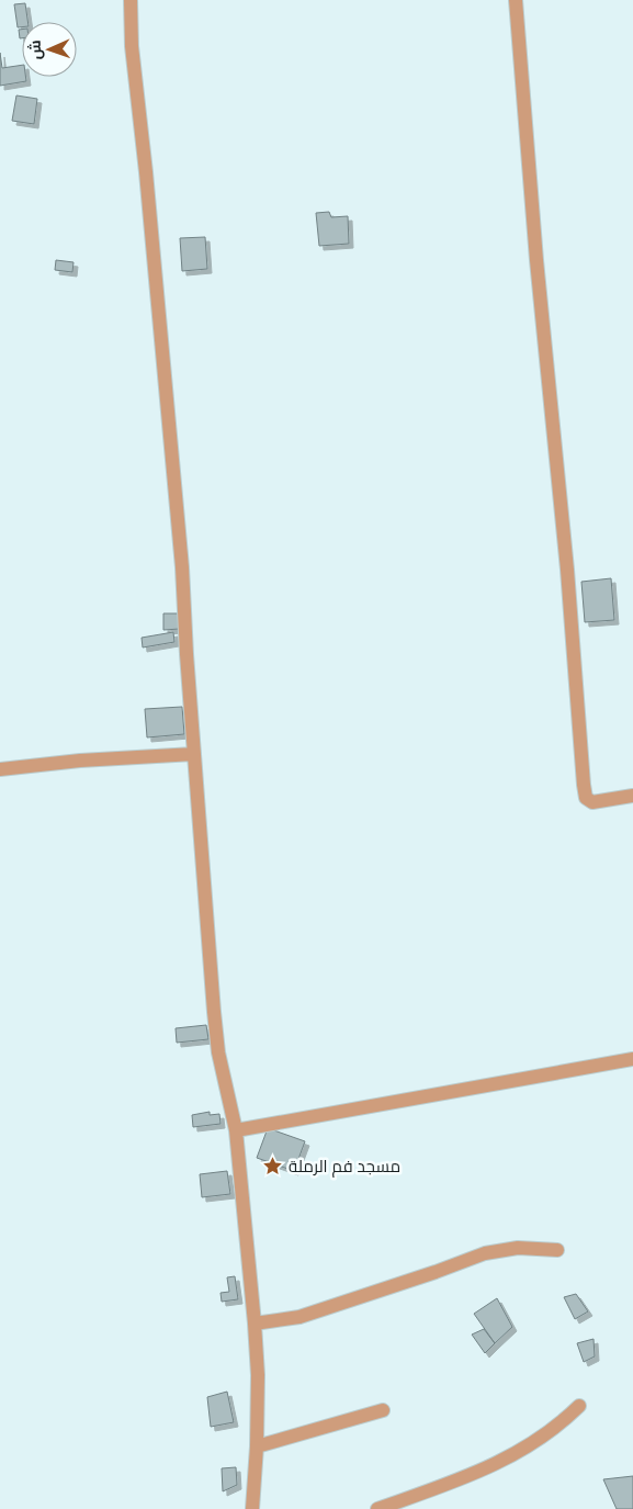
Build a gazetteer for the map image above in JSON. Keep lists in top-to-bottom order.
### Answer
{
  "places": {
    "place": ["مسجد فم الرملة"]
  },
  "north": "left"
}
